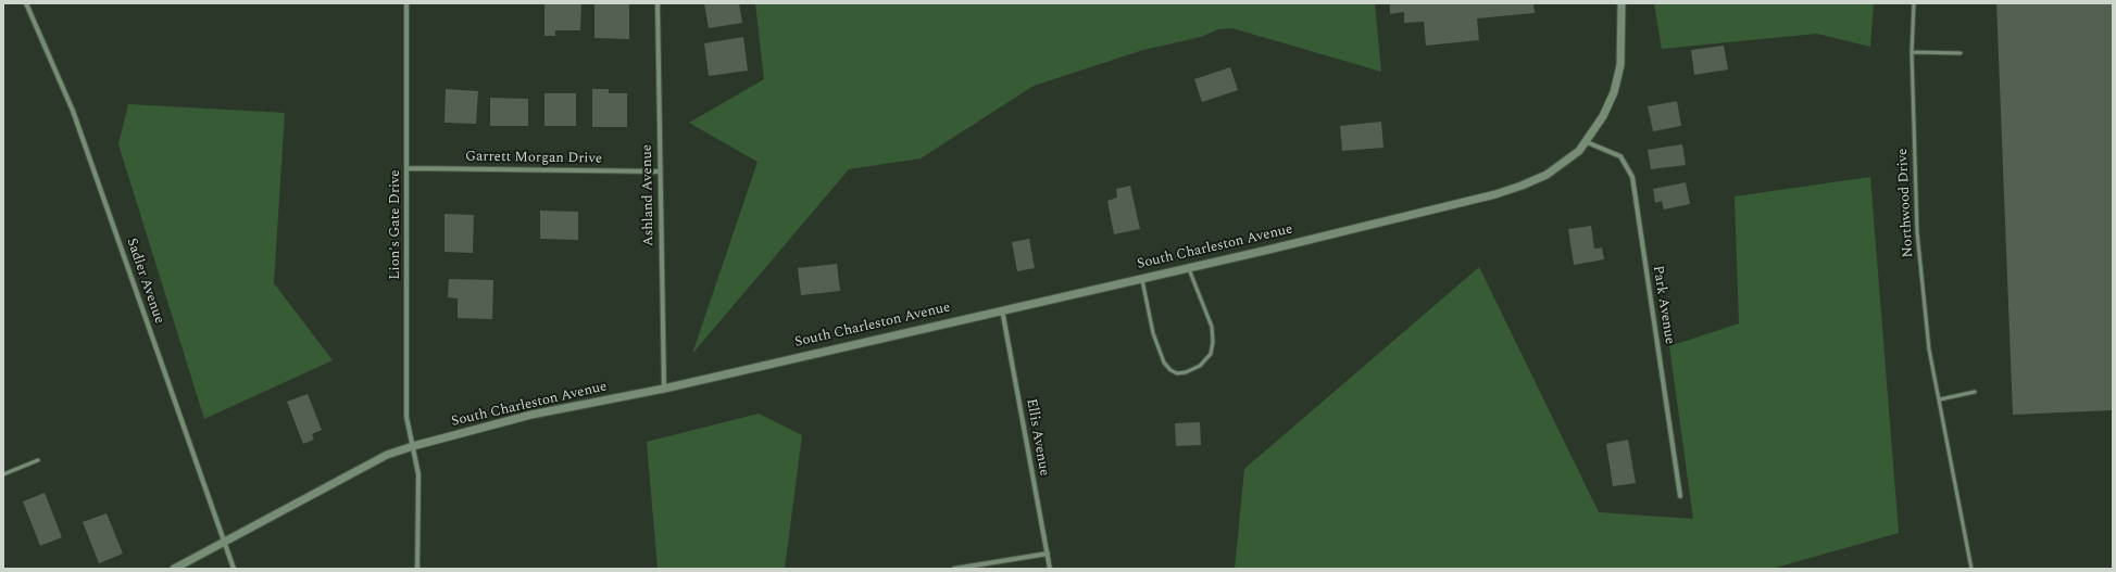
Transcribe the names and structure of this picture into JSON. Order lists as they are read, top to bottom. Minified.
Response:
{"streets":{"street":["Garrett Morgan Drive","Ashland Avenue","Lion's Gate Drive","South Charleston Avenue","Sadler Avenue","Park Avenue","Ellis Avenue"],"lane":["Northwood Drive"]},"crossings":[["Garrett Morgan Drive","Ashland Avenue"],["Garrett Morgan Drive","Lion's Gate Drive"],["Ashland Avenue","South Charleston Avenue"],["Lion's Gate Drive","South Charleston Avenue"],["South Charleston Avenue","Sadler Avenue"],["South Charleston Avenue","Park Avenue"],["South Charleston Avenue","Ellis Avenue"]]}
